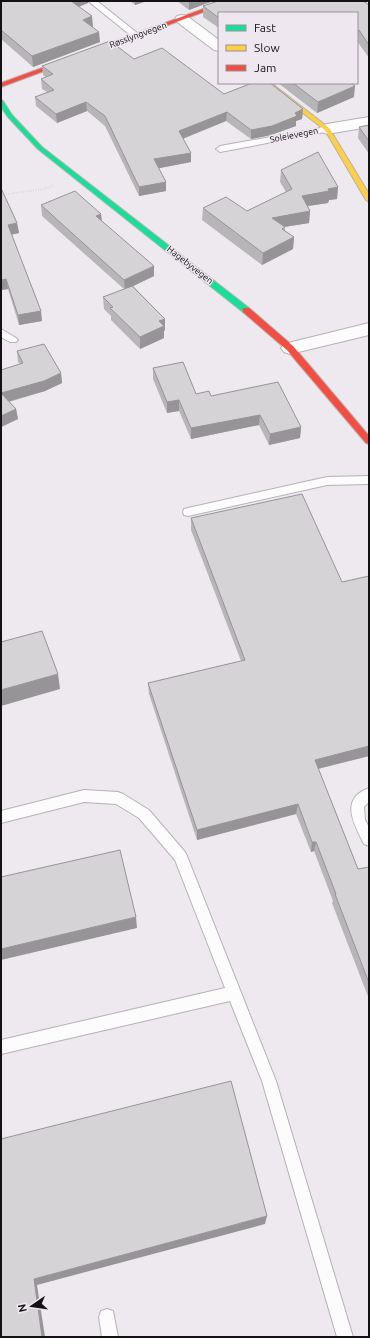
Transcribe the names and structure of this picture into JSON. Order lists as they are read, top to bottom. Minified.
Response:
{"streets":{"street":["Røsslyngvegen","Soleievegen","Hagebyvegen"]},"legend":["Fast","Slow","Jam"],"north":"left"}
